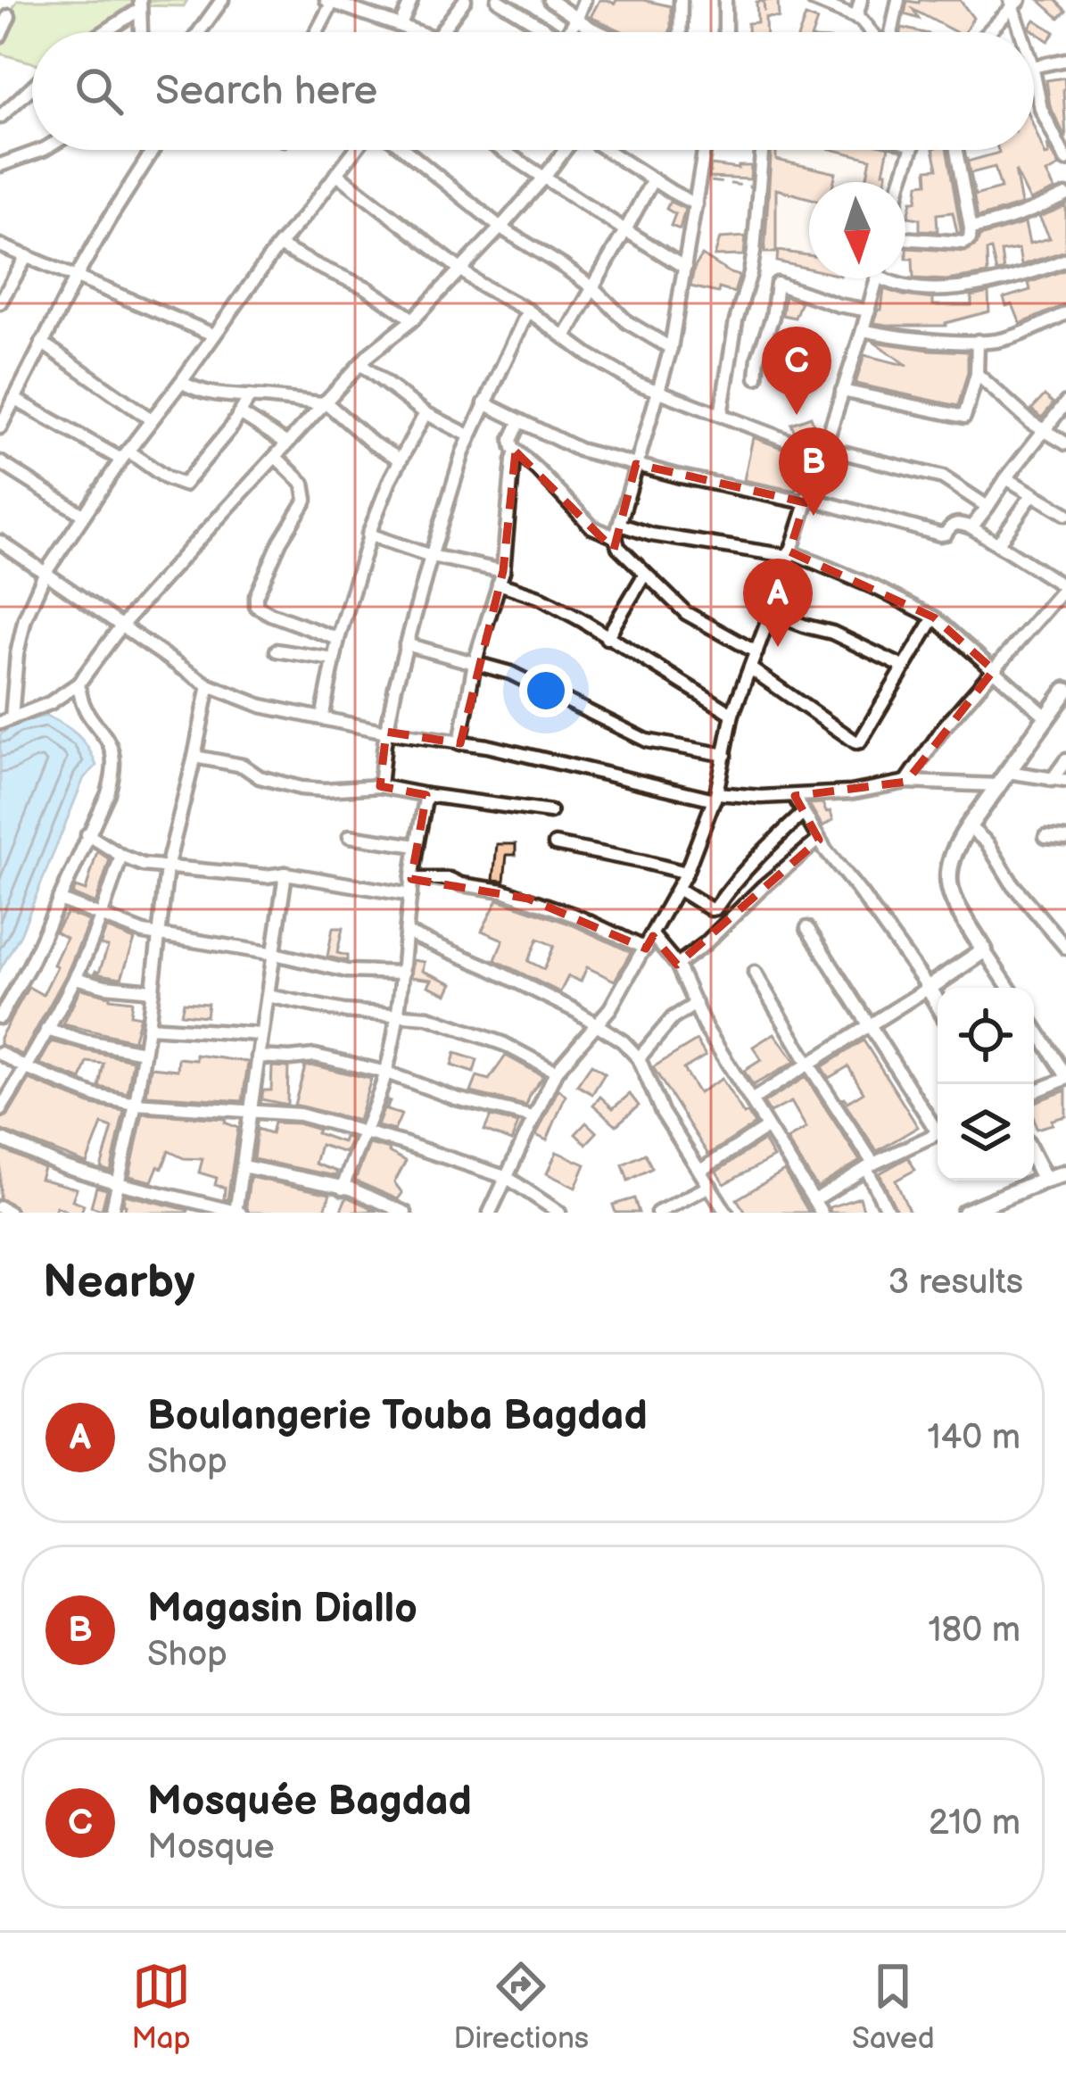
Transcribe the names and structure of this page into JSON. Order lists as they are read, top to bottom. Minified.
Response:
{"north":"bottom","page":{"search":"Search here","pins":["C","B","A"],"heading":["Nearby","3 results"],"list":[{"mark":"A","name":"Boulangerie Touba Bagdad","note":"Shop","value":"140 m"},{"mark":"B","name":"Magasin Diallo","note":"Shop","value":"180 m"},{"mark":"C","name":"Mosquée Bagdad","note":"Mosque","value":"210 m"}],"nav":["Map","Directions","Saved"]}}
